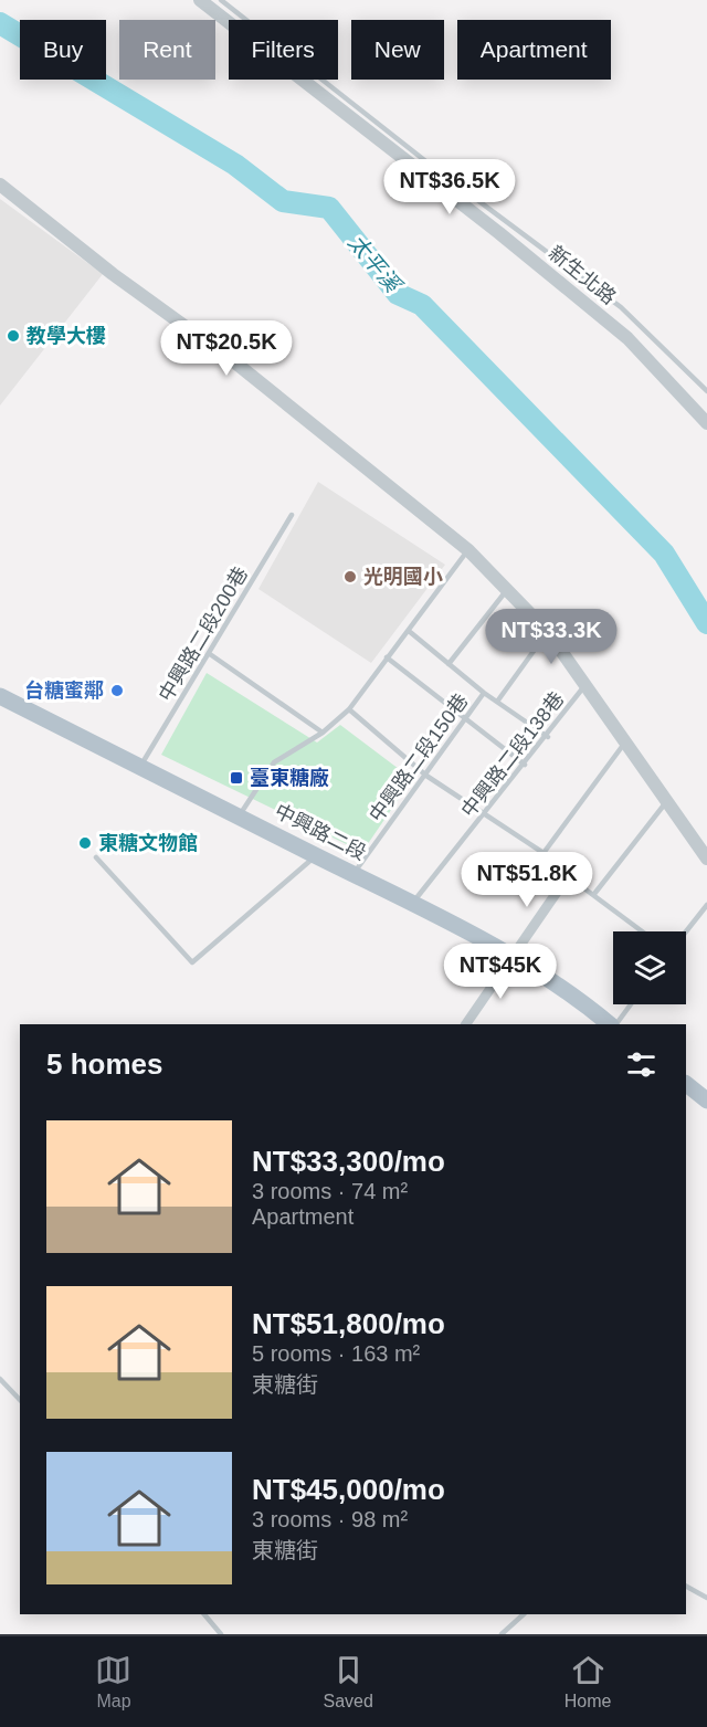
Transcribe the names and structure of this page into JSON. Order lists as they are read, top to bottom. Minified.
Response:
{"streets":{"main road":["中興路二段"],"street":["新生北路"],"lane":["中興路二段200巷","中興路二段138巷","中興路二段150巷"]},"crossings":[["中興路二段200巷","中興路二段"],["中興路二段138巷","中興路二段"],["中興路二段150巷","中興路二段"]],"water":["太平溪"],"places":{"other":["教學大樓","光明國小","台糖蜜鄰","東糖文物館"],"transit":["臺東糖廠"]},"page":{"chip":["Buy","Rent","Filters","New","Apartment"],"price":["NT$36.5K","NT$20.5K","NT$33.3K","NT$51.8K","NT$45K"],"heading":"5 homes","list":[{"name":"NT$33,300/mo","note":"3 rooms · 74 m² · Apartment"},{"name":"NT$51,800/mo","note":"5 rooms · 163 m² · 東糖街"},{"name":"NT$45,000/mo","note":"3 rooms · 98 m² · 東糖街"}],"tabs":["Map","Saved","Home"]}}
